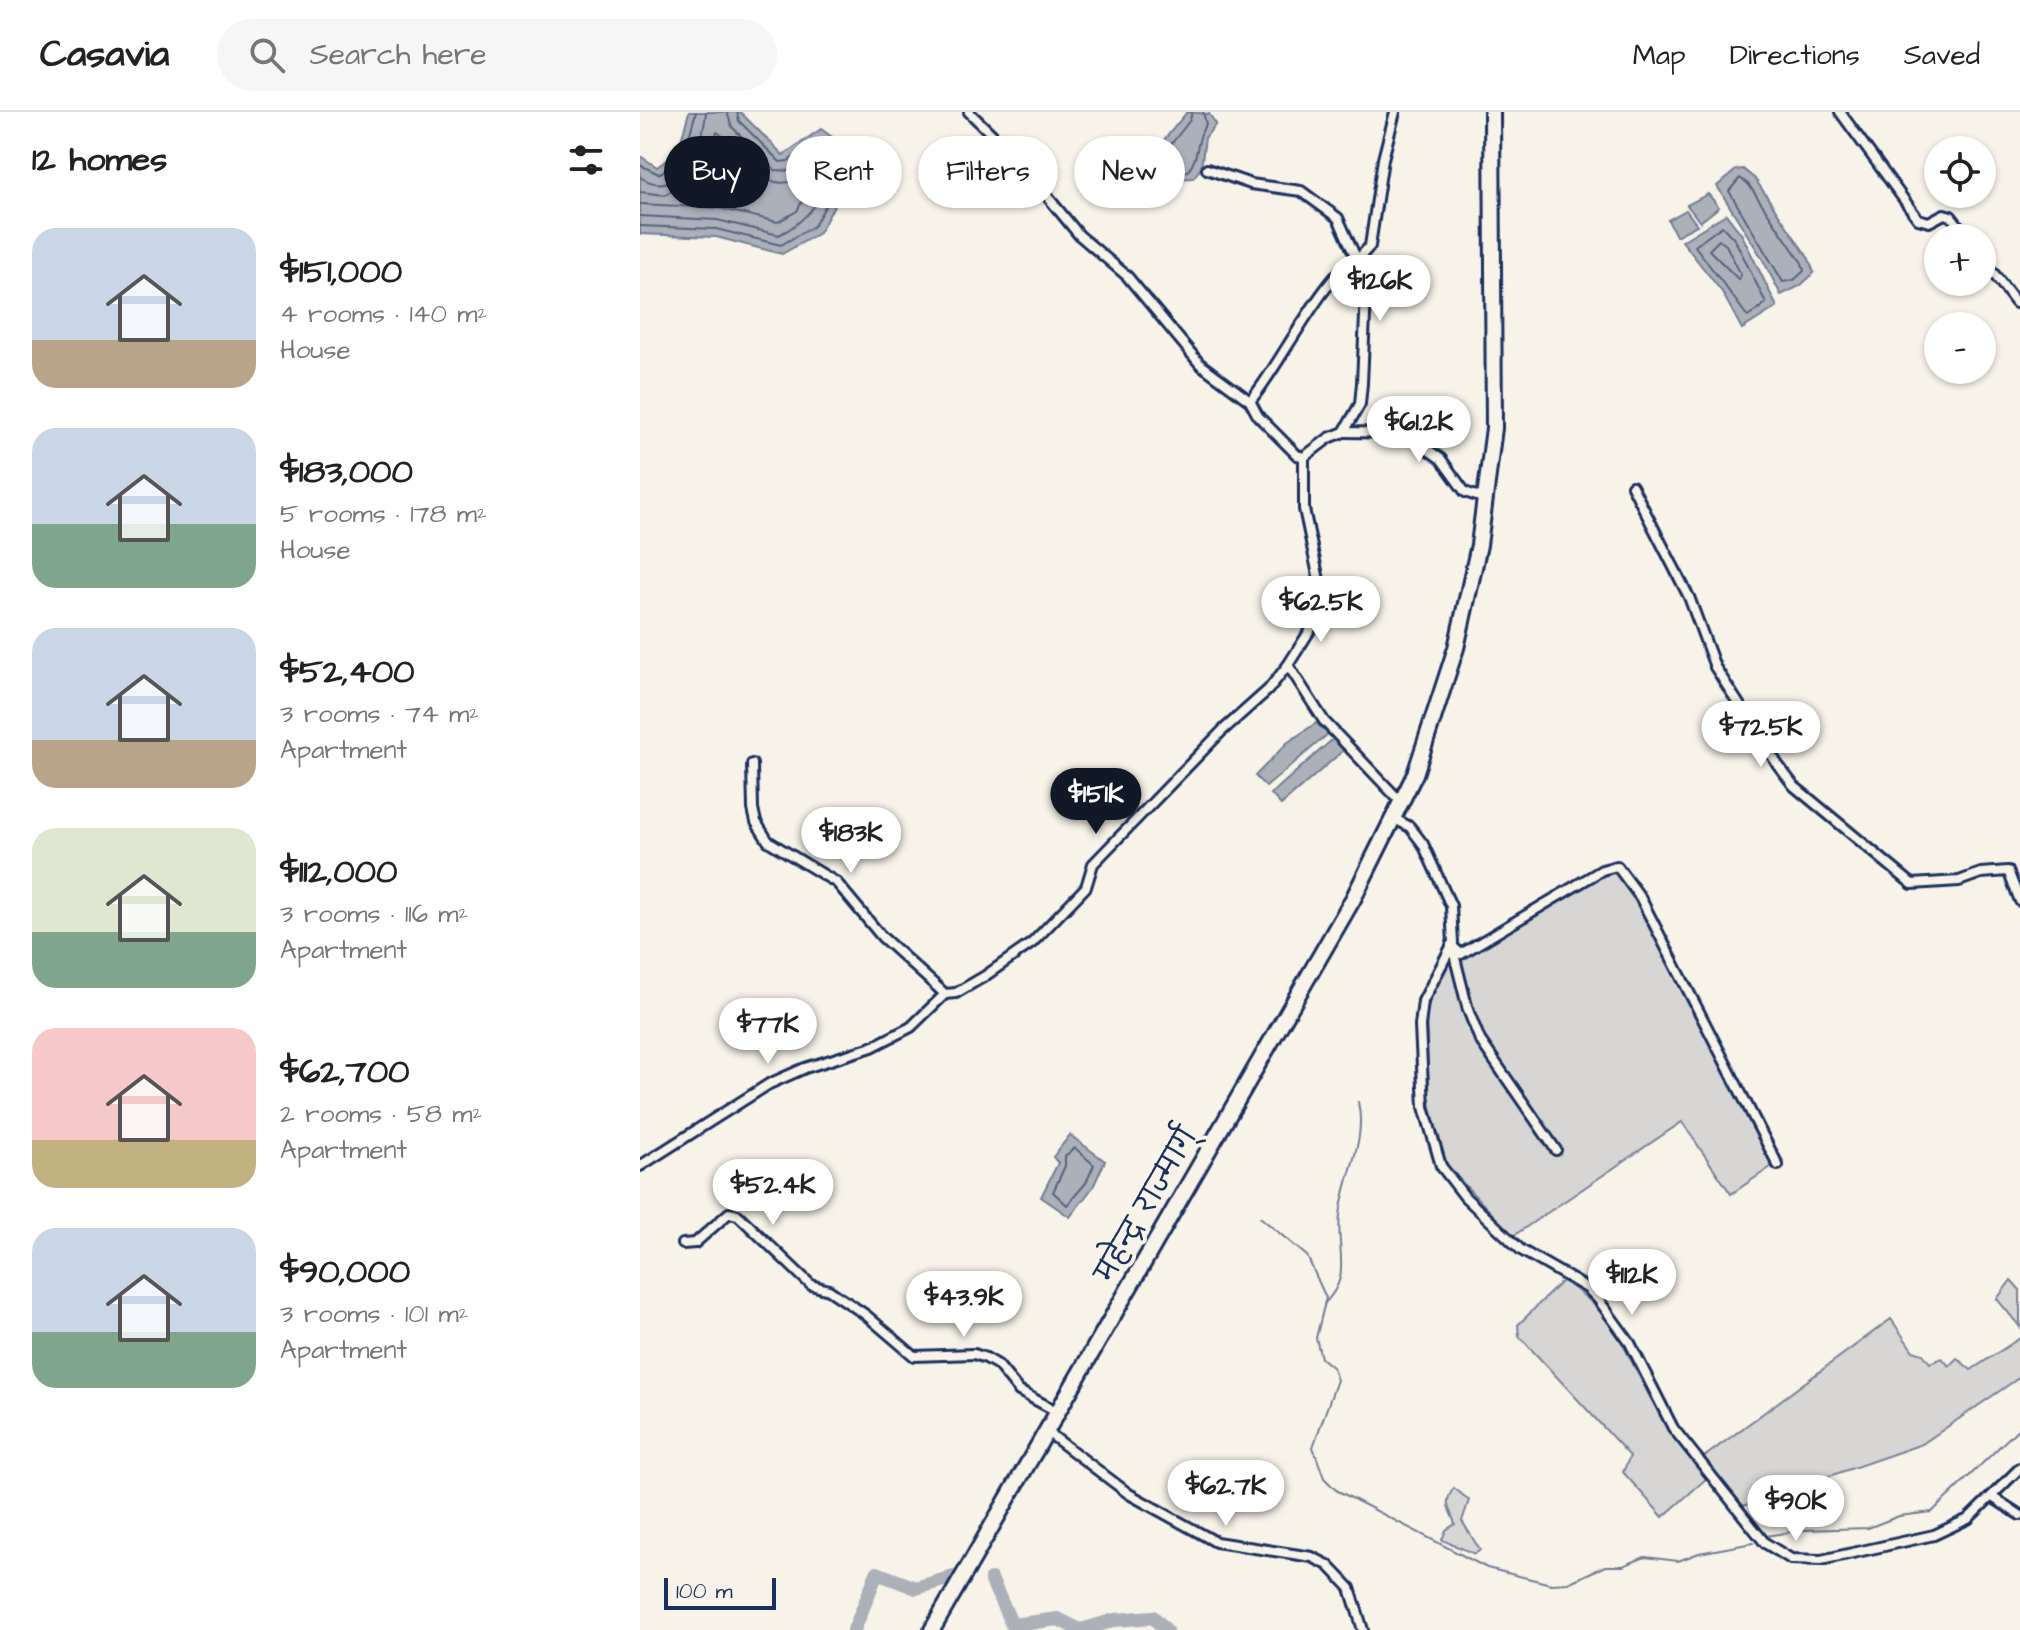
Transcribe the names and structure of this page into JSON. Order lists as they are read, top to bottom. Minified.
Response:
{"streets":{"highway":["महेन्द्र राज्मार्ग्"]},"scale_bar":"100 m","page":{"header":"Casavia","search":"Search here","nav":["Map","Directions","Saved"],"heading":"12 homes","map_buttons":["+","−"],"chip":["Buy","Rent","Filters","New"],"list":[{"name":"$151,000","note":"4 rooms · 140 m² · House"},{"name":"$183,000","note":"5 rooms · 178 m² · House"},{"name":"$52,400","note":"3 rooms · 74 m² · Apartment"},{"name":"$112,000","note":"3 rooms · 116 m² · Apartment"},{"name":"$62,700","note":"2 rooms · 58 m² · Apartment"},{"name":"$90,000","note":"3 rooms · 101 m² · Apartment"}],"price":["$126K","$61.2K","$62.5K","$72.5K","$151K","$183K","$77K","$52.4K","$112K","$43.9K","$62.7K","$90K"],"scale":"100 m"}}
